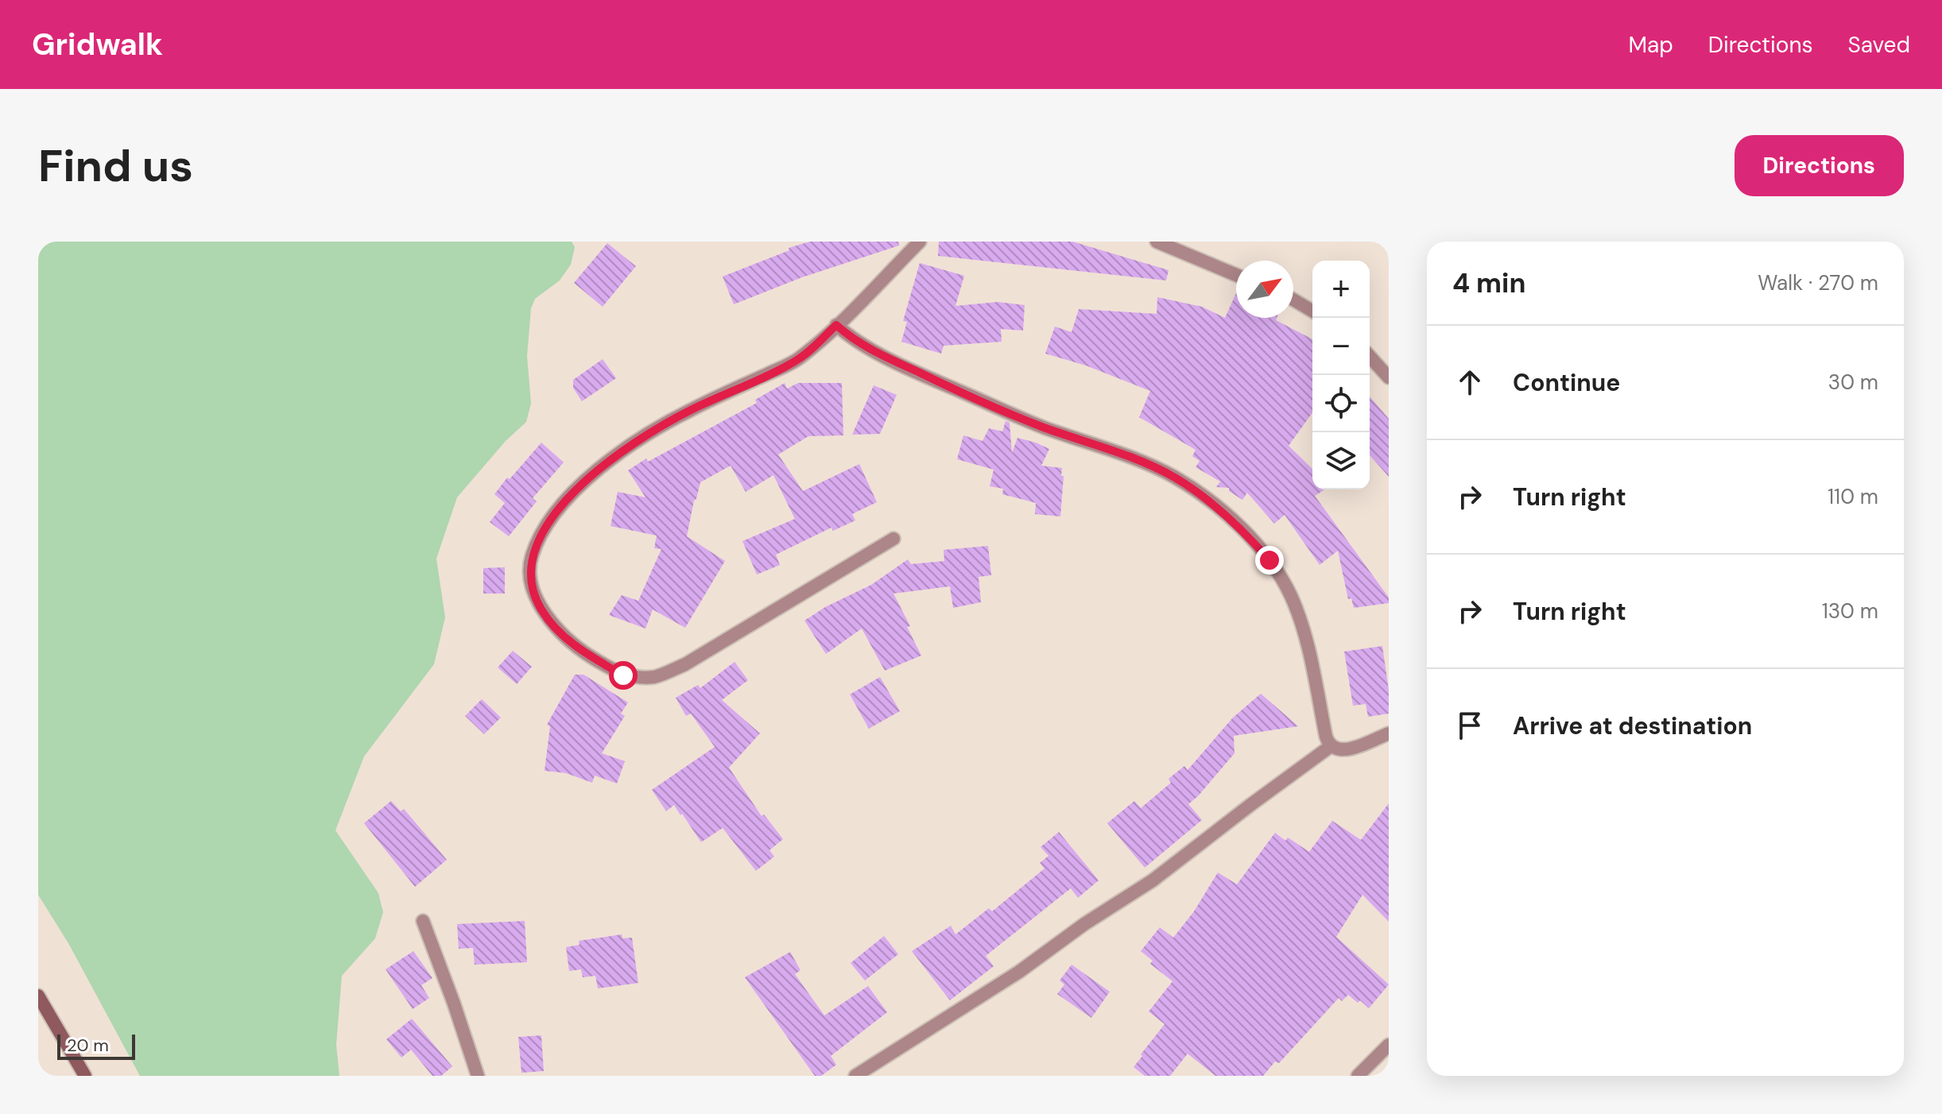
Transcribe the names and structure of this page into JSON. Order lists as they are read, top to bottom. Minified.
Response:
{"scale_bar":"20 m","north":"top right","page":{"header":"Gridwalk","nav":["Map","Directions","Saved"],"buttons":"Directions","title":"Find us","heading":["4 min","Walk · 270 m"],"map_buttons":["+","−"],"list":[["Continue","30 m"],["Turn right","110 m"],["Turn right","130 m"],"Arrive at destination"],"scale":"20 m"}}
